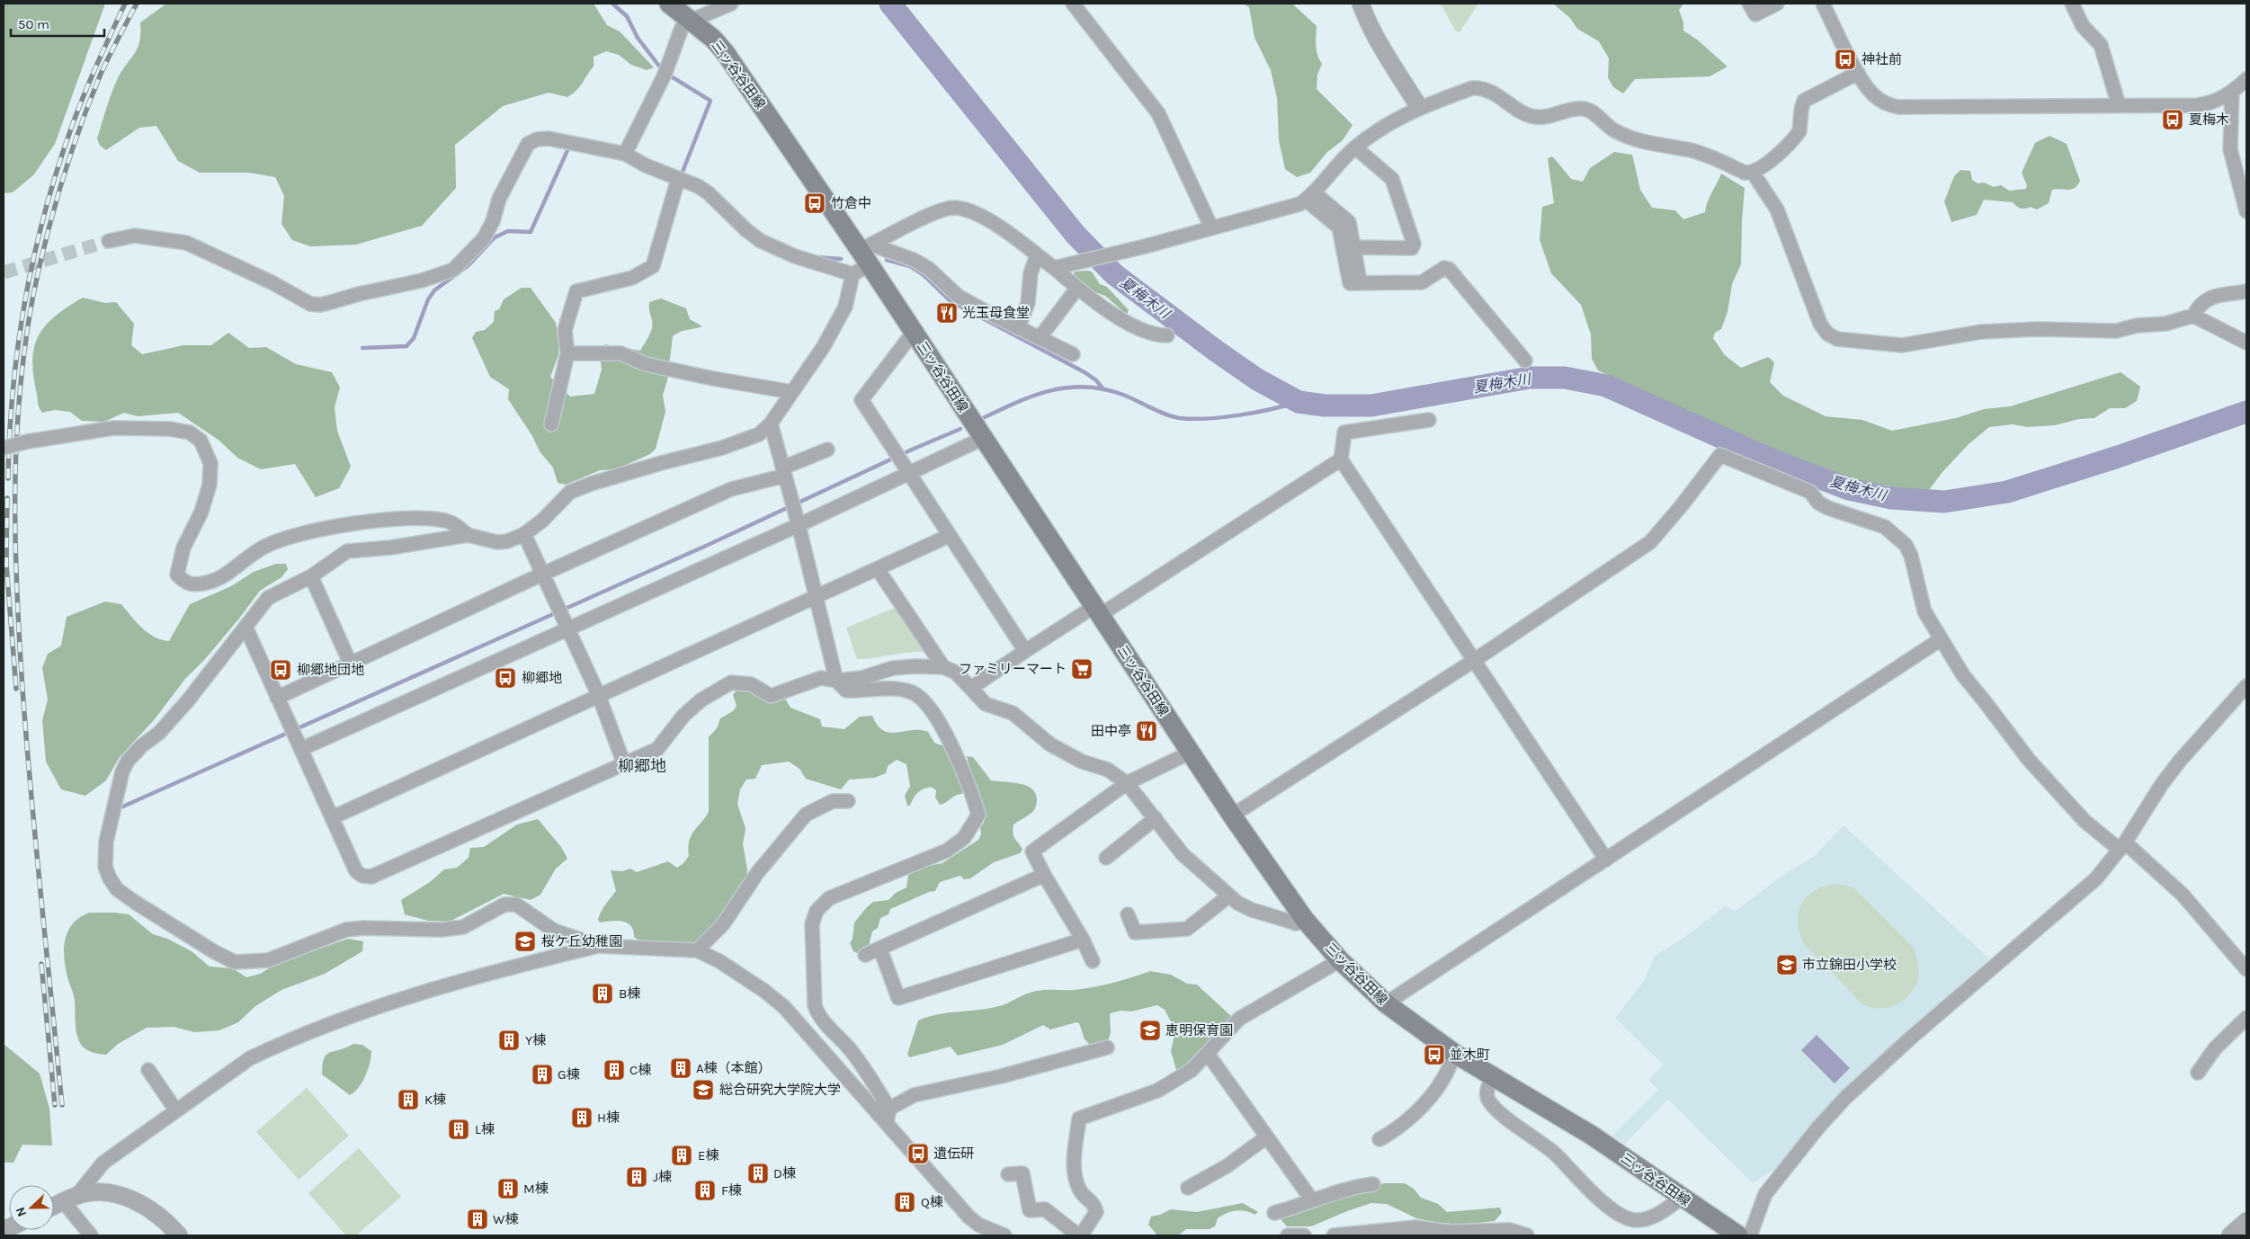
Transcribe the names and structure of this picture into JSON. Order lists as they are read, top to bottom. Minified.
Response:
{"streets":{"main road":["三ッ谷谷田線"]},"districts":["柳郷地"],"water":["夏梅木川"],"places":{"bus stop":["神社前","夏梅木","竹倉中","柳郷地団地","柳郷地","並木町","遺伝研"],"restaurant":["光玉母食堂","田中亭"],"supermarket":["ファミリーマート"],"school or university":["桜ケ丘幼稚園","市立錦田小学校","恵明保育園","総合研究大学院大学"],"building":["B棟","Y棟","A棟（本館）","C棟","G棟","K棟","H棟","L棟","E棟","D棟","J棟","M棟","F棟","Q棟","W棟"]},"scale_bar":"50 m","north":"left"}
